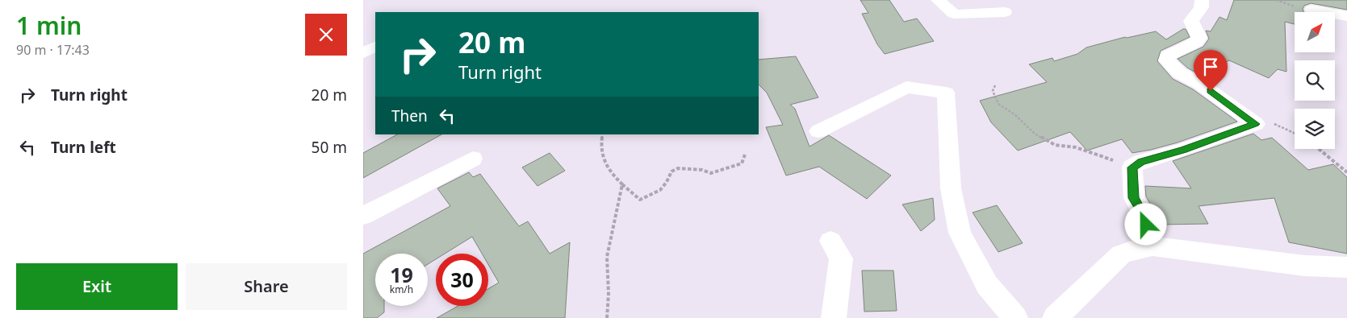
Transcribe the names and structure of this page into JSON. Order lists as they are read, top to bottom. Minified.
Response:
{"north":"top right","page":{"heading":["1 min","90 m · 17:43"],"turn":["20 m","Turn right"],"list":[{"name":"Turn right","value":"20 m"},{"name":"Turn left","value":"50 m"}],"then":"Then","speed":"19 km/h","limit":"30","buttons":["Exit","Share"]}}
